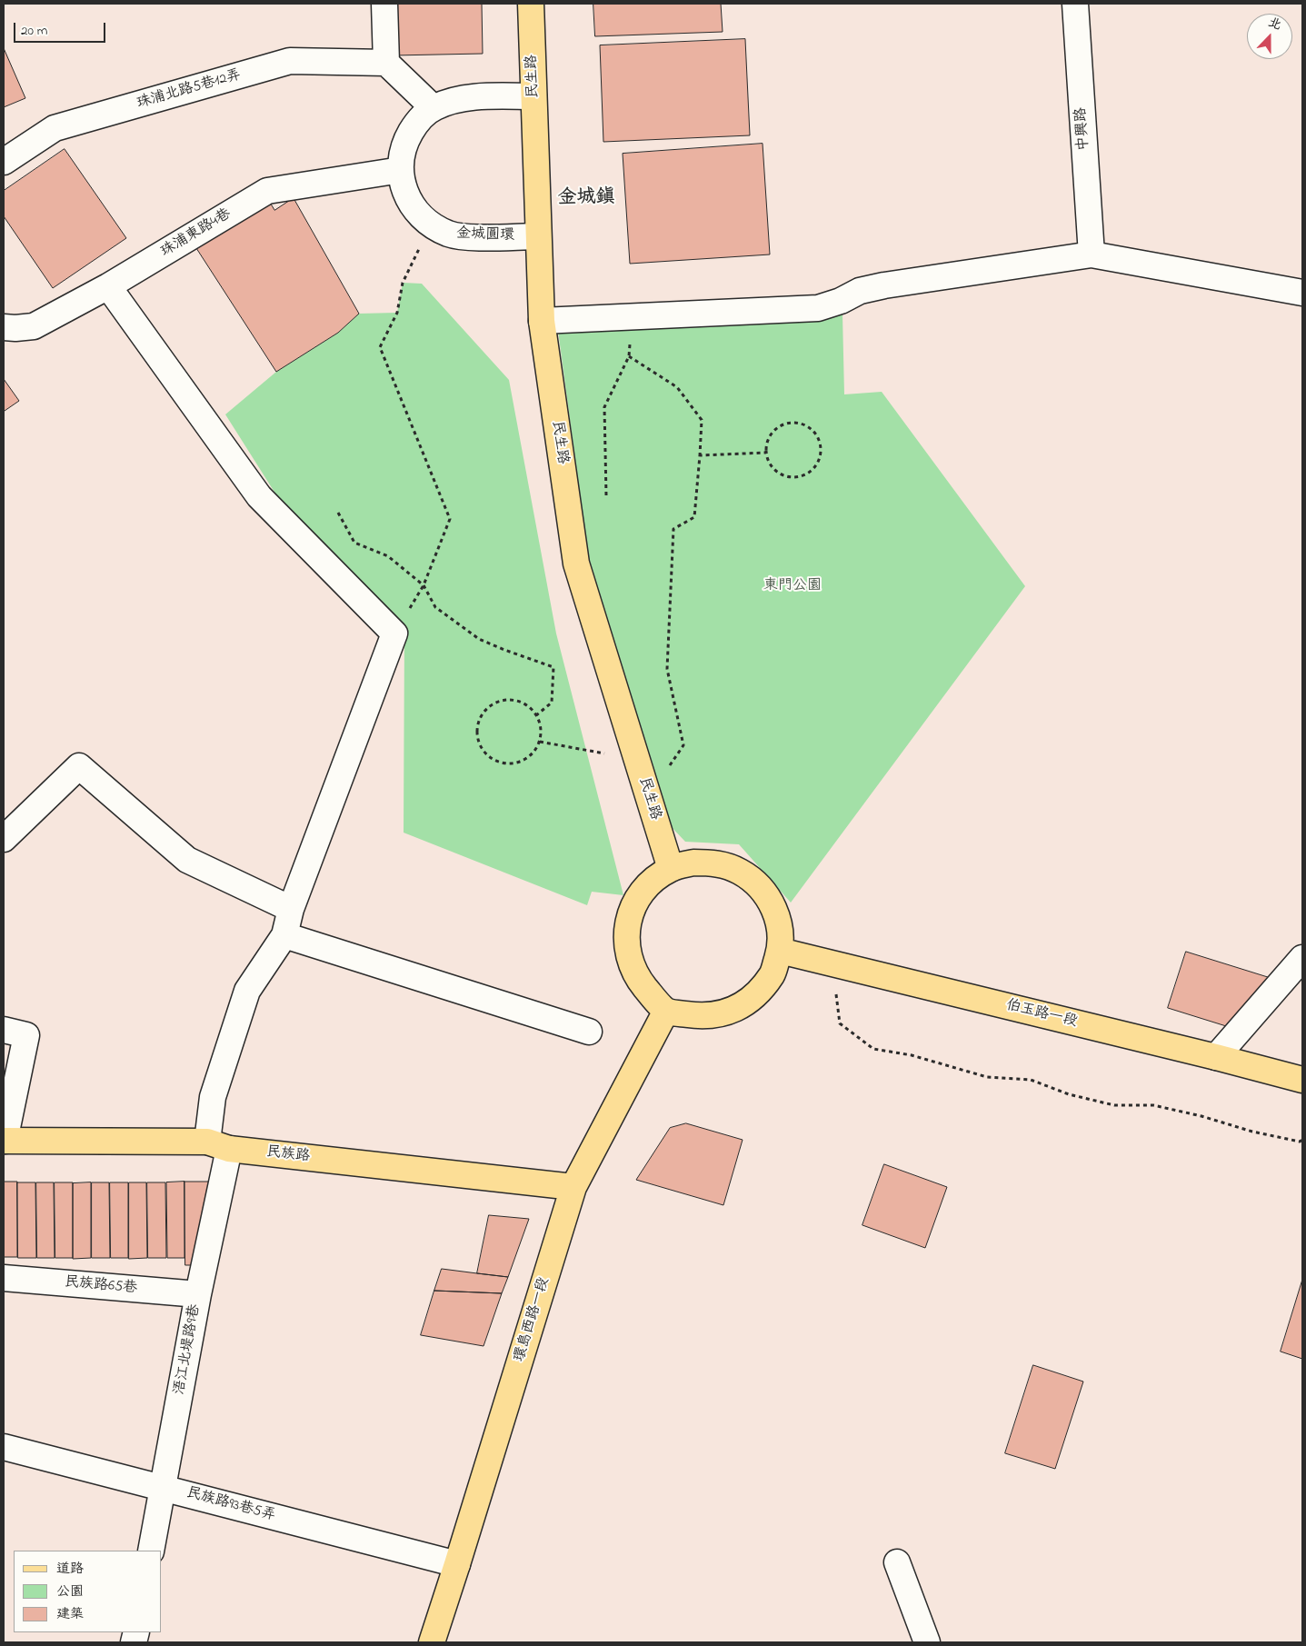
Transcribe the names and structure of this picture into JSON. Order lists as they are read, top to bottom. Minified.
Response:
{"streets":{"main road":["民生路","伯玉路一段","民族路","環島西路一段"],"street":["珠浦北路5巷12弄","中興路","珠浦東路4巷","金城圓環","民族路65巷","浯江北堤路9巷","民族路93巷5弄"]},"crossings":[["民生路","珠浦東路4巷"],["民生路","金城圓環"],["民生路","伯玉路一段"],["民生路","環島西路一段"],["珠浦東路4巷","金城圓環"],["伯玉路一段","環島西路一段"],["民族路","環島西路一段"],["民族路","浯江北堤路9巷"],["民族路65巷","浯江北堤路9巷"],["環島西路一段","民族路93巷5弄"],["浯江北堤路9巷","民族路93巷5弄"]],"districts":["金城鎮"],"parks":["東門公園"],"legend":["道路","公園","建築"],"scale_bar":"20 m","north":"top"}
